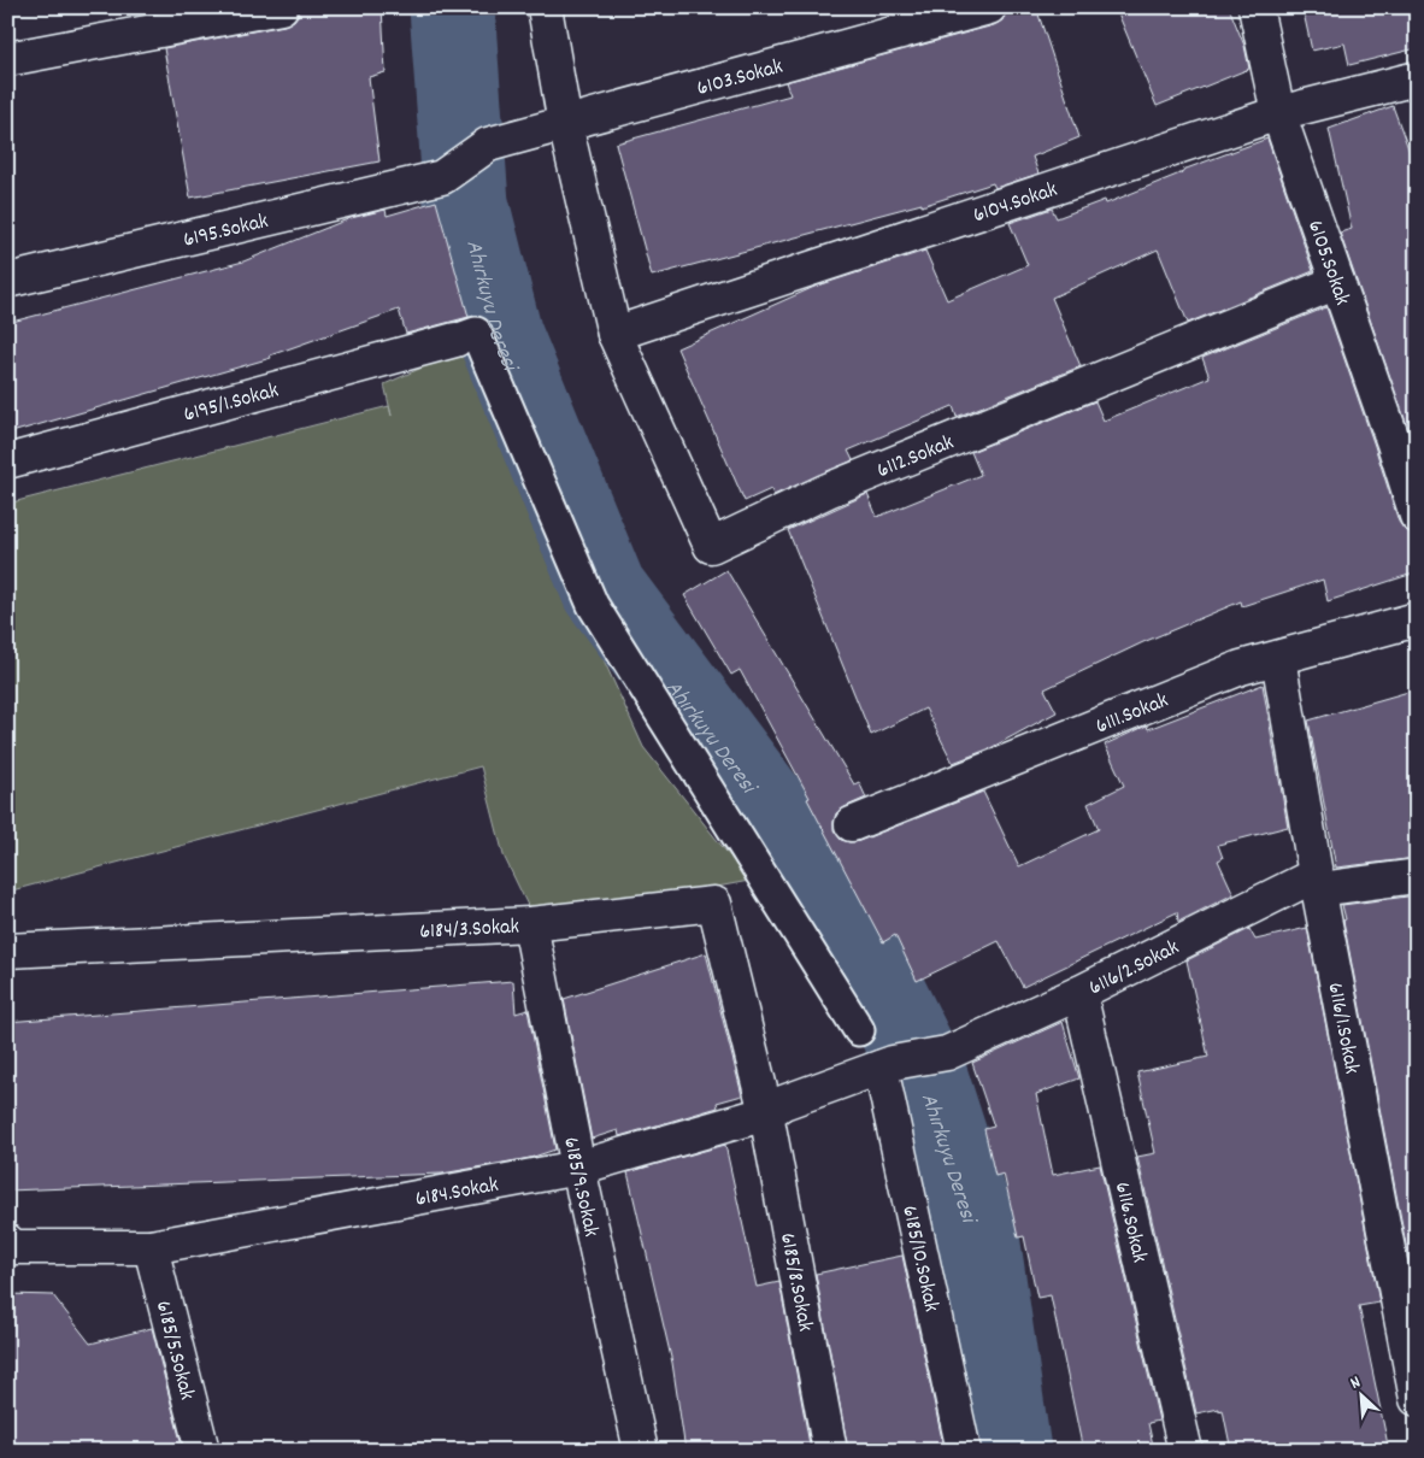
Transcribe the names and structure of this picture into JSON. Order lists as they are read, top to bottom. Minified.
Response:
{"streets":{"street":["6103.Sokak","6104.Sokak","6195.Sokak","6105.Sokak","6195/1.Sokak","6112.Sokak","6111.Sokak","6184/3.Sokak","6116/2.Sokak","6116/1.Sokak","6185/9.Sokak","6184.Sokak","6116.Sokak","6185/10.Sokak","6185/8.Sokak","6185/5.Sokak"]},"crossings":[["6103.Sokak","6195.Sokak"],["6104.Sokak","6105.Sokak"],["6104.Sokak","6112.Sokak"],["6105.Sokak","6112.Sokak"],["6111.Sokak","6116/1.Sokak"],["6184/3.Sokak","6185/9.Sokak"],["6184/3.Sokak","6184.Sokak"],["6184/3.Sokak","6185/8.Sokak"],["6116/2.Sokak","6116/1.Sokak"],["6116/2.Sokak","6184.Sokak"],["6116/2.Sokak","6116.Sokak"],["6116/2.Sokak","6185/10.Sokak"],["6185/9.Sokak","6184.Sokak"],["6184.Sokak","6185/10.Sokak"],["6184.Sokak","6185/8.Sokak"],["6184.Sokak","6185/5.Sokak"]],"water":["Ahırkuyu Deresi"],"north":"top left"}
